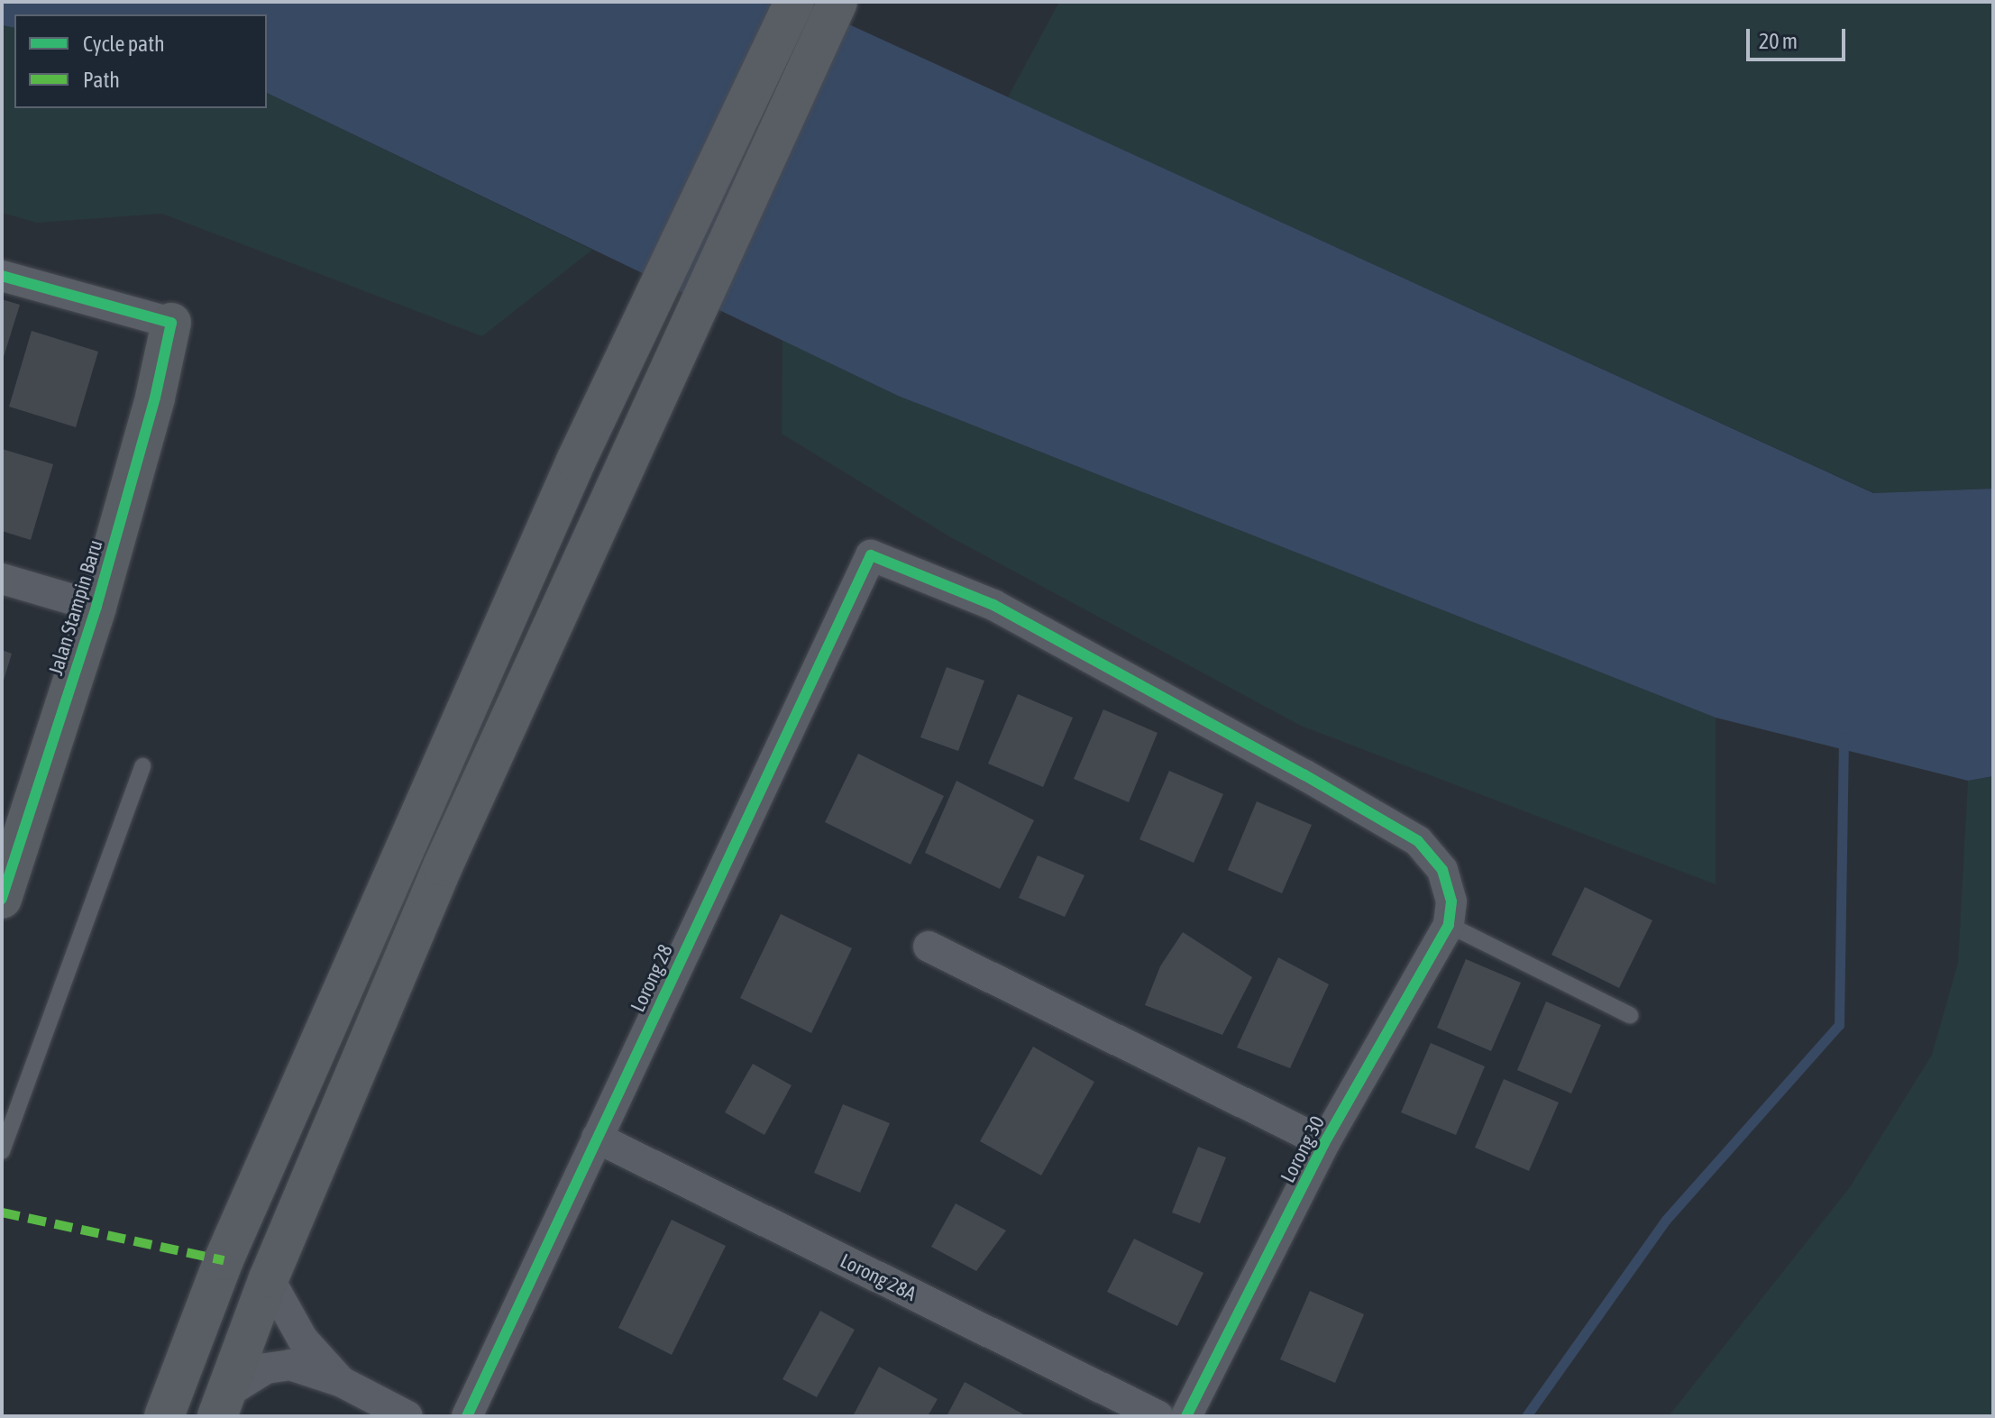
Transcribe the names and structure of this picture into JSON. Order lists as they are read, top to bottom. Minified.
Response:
{"streets":{"main road":["Jalan Stampin Baru"],"street":["Lorong 28","Lorong 30","Lorong 28A"]},"crossings":[["Lorong 28","Lorong 30"],["Lorong 28","Lorong 28A"]],"legend":["Cycle path","Path"],"scale_bar":"20 m"}
